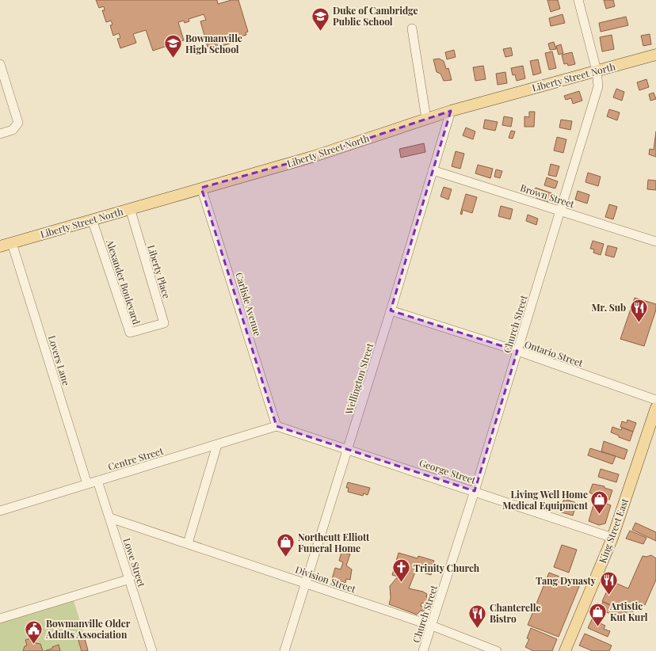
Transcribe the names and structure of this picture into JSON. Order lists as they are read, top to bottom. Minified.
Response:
{"streets":{"main road":["Liberty Street North","King Street East"],"street":["Brown Street","Liberty Place","Alexander Boulevard","Carlisle Avenue","Church Street","Ontario Street","Lovers Lane","Wellington Street","Centre Street","George Street","Lowe Street","Division Street"]},"crossings":[["Liberty Street North","Liberty Place"],["Liberty Street North","Alexander Boulevard"],["Liberty Street North","Carlisle Avenue"],["Liberty Street North","Church Street"],["Liberty Street North","Lovers Lane"],["Liberty Street North","Wellington Street"],["Brown Street","Church Street"],["Brown Street","Wellington Street"],["Liberty Place","Alexander Boulevard"],["Carlisle Avenue","Centre Street"],["Carlisle Avenue","George Street"],["Church Street","Ontario Street"],["Church Street","George Street"],["Church Street","Division Street"],["Ontario Street","Wellington Street"],["Lovers Lane","Centre Street"],["Wellington Street","George Street"],["Wellington Street","Division Street"],["Centre Street","George Street"],["Centre Street","Lowe Street"],["George Street","King Street East"],["Lowe Street","Division Street"]],"places":{"school or university":["Duke of Cambridge Public School","Bowmanville High School"],"restaurant":["Mr. Sub","Tang Dynasty","Chanterelle Bistro"],"shop":["Living Well Home Medical Equipment","Northcutt Elliott Funeral Home","Artistic Kut Kurl"],"church":["Trinity Church"],"public building":["Bowmanville Older Adults Association"]}}
